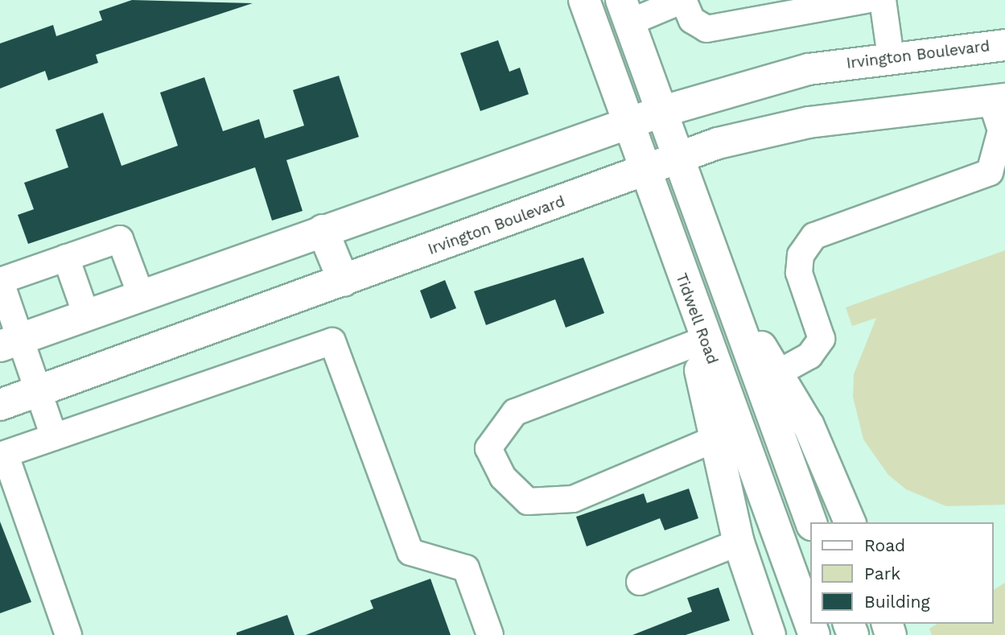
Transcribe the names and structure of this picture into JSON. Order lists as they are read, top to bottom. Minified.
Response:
{"streets":{"main road":["Irvington Boulevard","Tidwell Road"]},"crossings":[["Irvington Boulevard","Tidwell Road"]],"legend":["Road","Park","Building"]}
